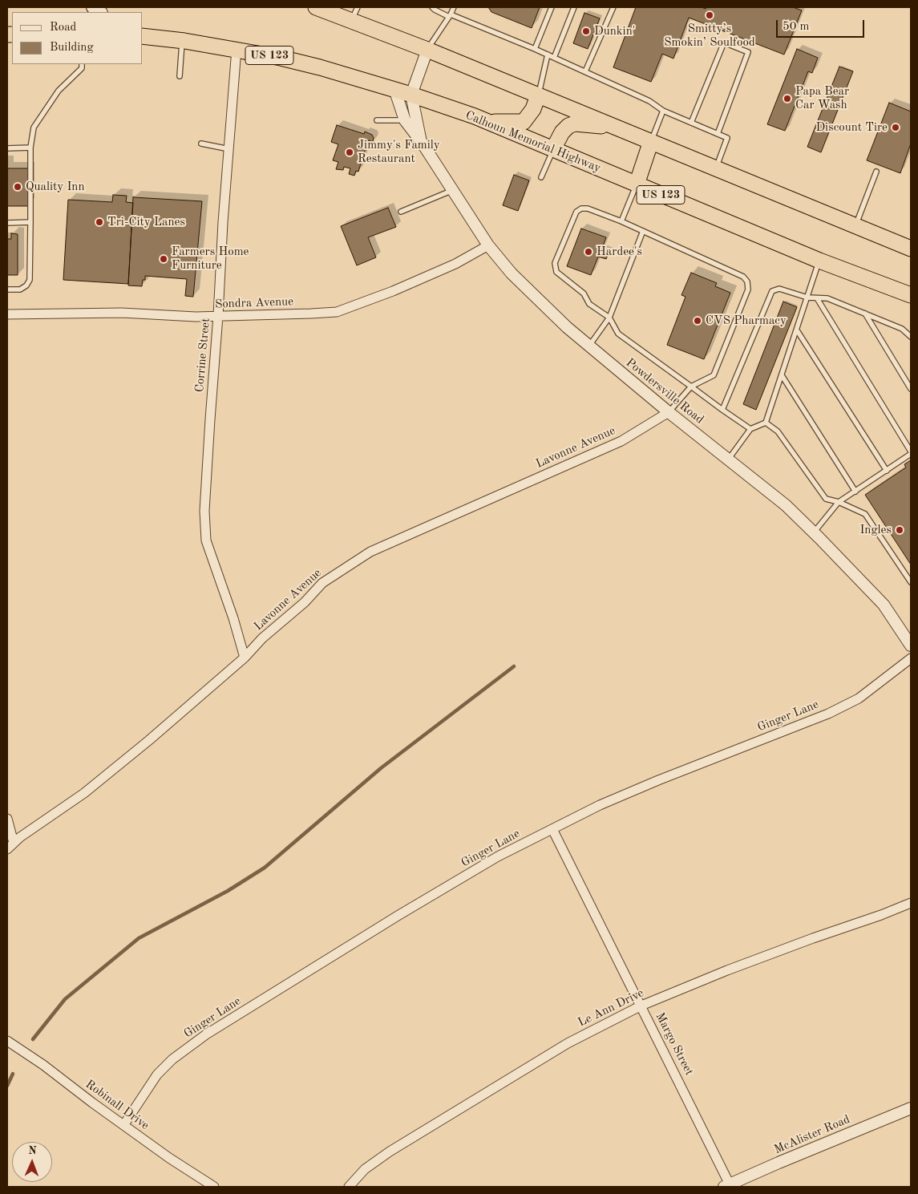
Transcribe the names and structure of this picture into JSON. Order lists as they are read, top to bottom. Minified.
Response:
{"streets":{"highway":["US 123","Calhoun Memorial Highway"],"street":["Sondra Avenue","Corrine Street","Powdersville Road","Lavonne Avenue","Ginger Lane","Le Ann Drive","Margo Street","Robinall Drive","McAlister Road"]},"crossings":[["Calhoun Memorial Highway","Corrine Street"],["Calhoun Memorial Highway","Powdersville Road"],["Sondra Avenue","Corrine Street"],["Sondra Avenue","Powdersville Road"],["Corrine Street","Lavonne Avenue"],["Powdersville Road","Lavonne Avenue"],["Ginger Lane","Margo Street"],["Ginger Lane","Robinall Drive"],["Le Ann Drive","Margo Street"],["Margo Street","McAlister Road"]],"places":["Smitty’s Smokin’ Soulfood","Dunkin'","Papa Bear Car Wash","Discount Tire","Jimmy's Family Restaurant","Quality Inn","Tri-City Lanes","Hardee's","Farmers Home Furniture","CVS Pharmacy","Ingles"],"legend":["Road","Building"],"scale_bar":"50 m","north":"top"}
